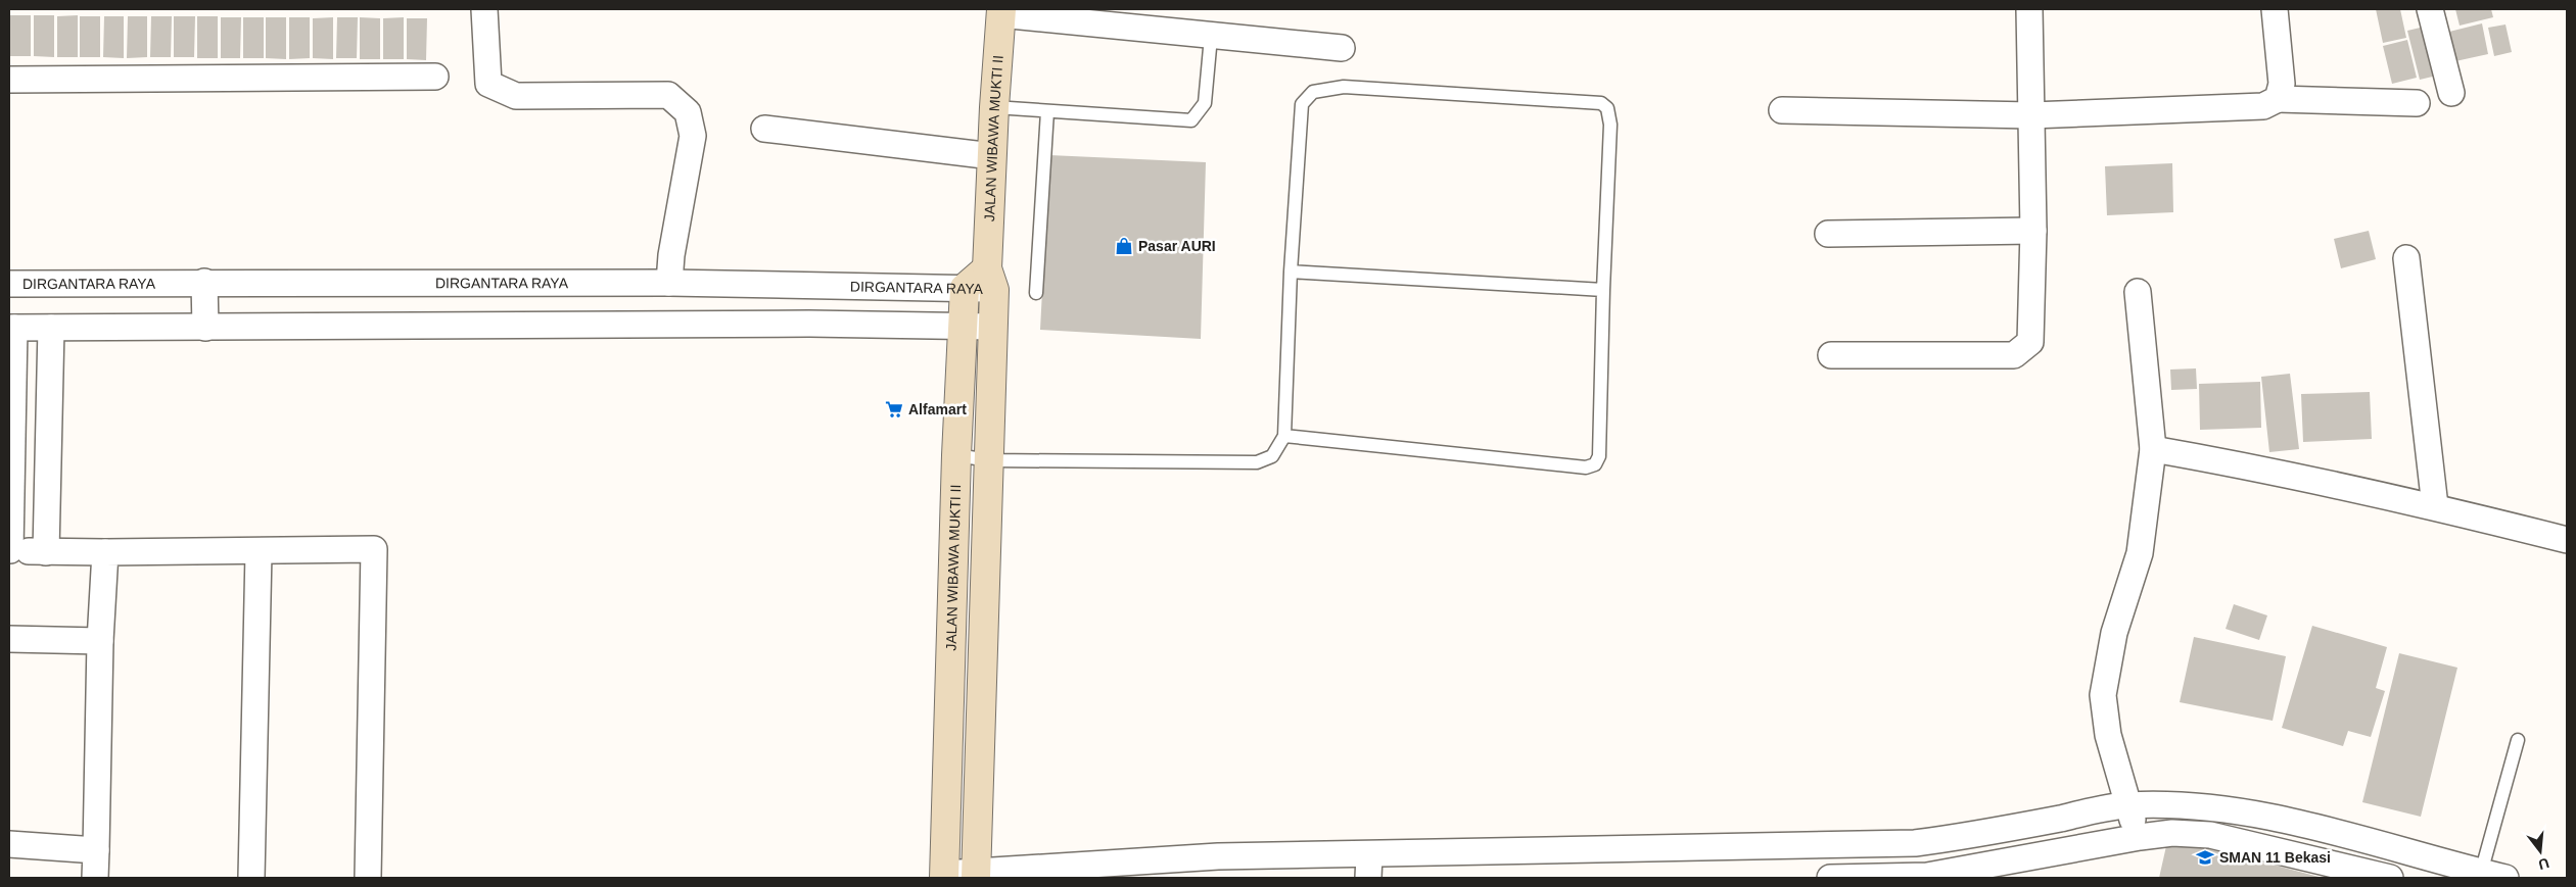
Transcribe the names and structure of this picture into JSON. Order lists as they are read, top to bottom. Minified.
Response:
{"streets":{"main road":["JALAN WIBAWA MUKTI II"],"street":["DIRGANTARA RAYA"]},"crossings":[["JALAN WIBAWA MUKTI II","DIRGANTARA RAYA"]],"places":{"shop":["Pasar AURI"],"supermarket":["Alfamart"],"school or university":["SMAN 11 Bekasi"]},"north":"bottom"}
